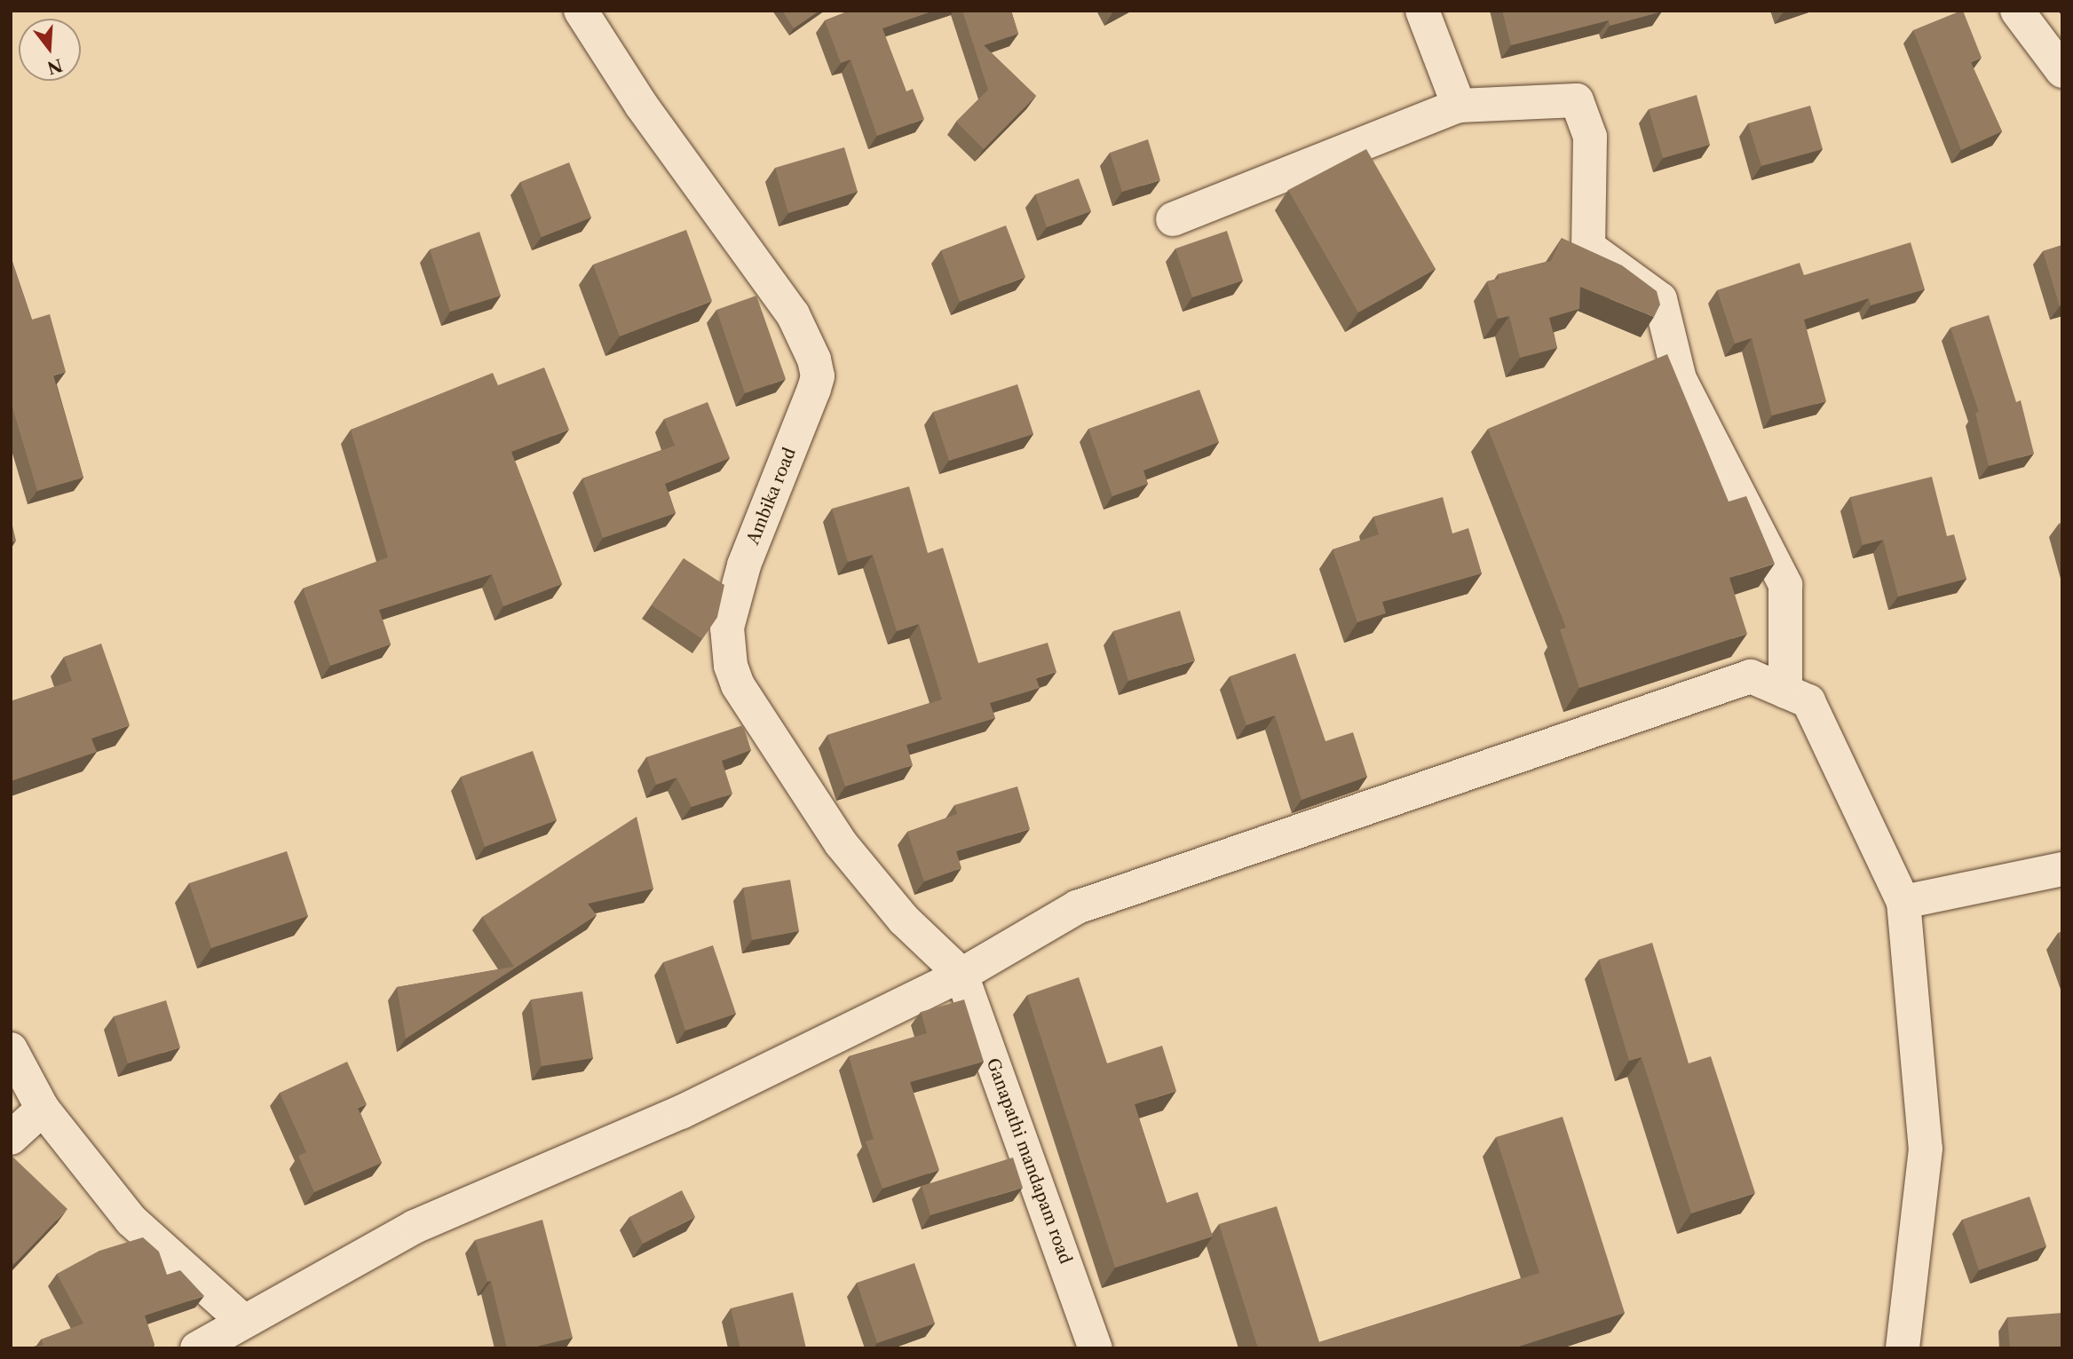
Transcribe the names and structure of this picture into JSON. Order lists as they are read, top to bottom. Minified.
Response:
{"streets":{"street":["Ambika road","Ganapathi mandapam road"]},"crossings":[["Ambika road","Ganapathi mandapam road"]],"north":"bottom"}
